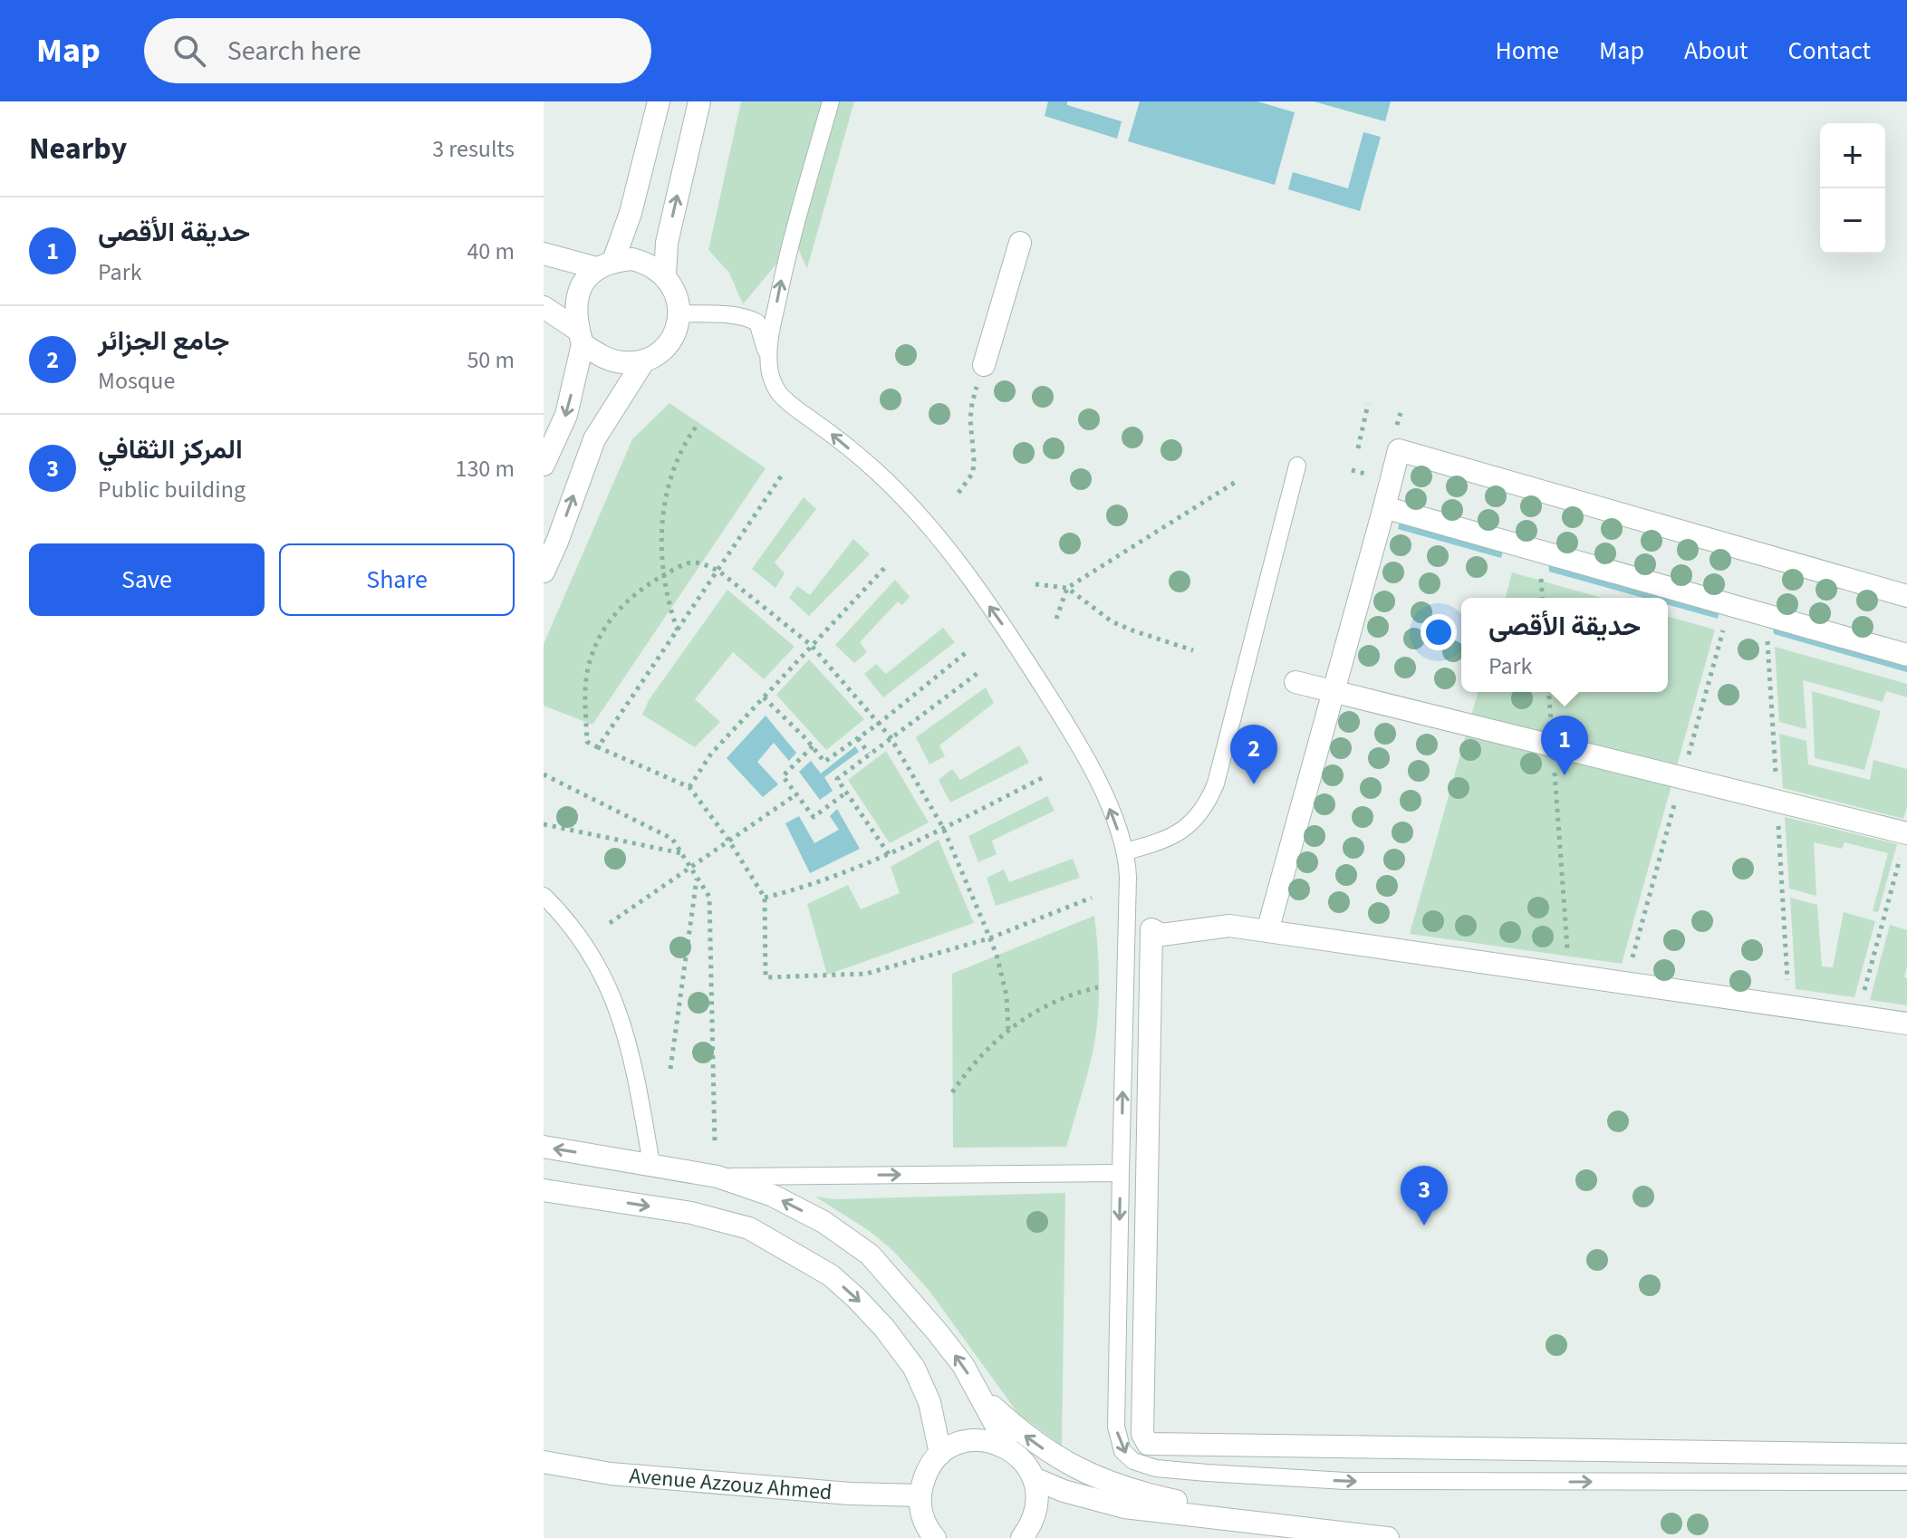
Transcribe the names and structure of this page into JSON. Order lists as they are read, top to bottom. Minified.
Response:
{"streets":{"street":["Avenue Azzouz Ahmed"]},"page":{"header":"Map","search":"Search here","nav":["Home","Map","About","Contact"],"heading":["Nearby","3 results"],"map_buttons":["+","−"],"list":[{"mark":"1","name":"حديقة الأقصى","note":"Park","value":"40 m"},{"mark":"2","name":"جامع الجزائر","note":"Mosque","value":"50 m"},{"mark":"3","name":"المركز الثقافي","note":"Public building","value":"130 m"}],"buttons":["Save","Share"],"popup":["حديقة الأقصى","Park"],"pins":["1","2","3"]}}
